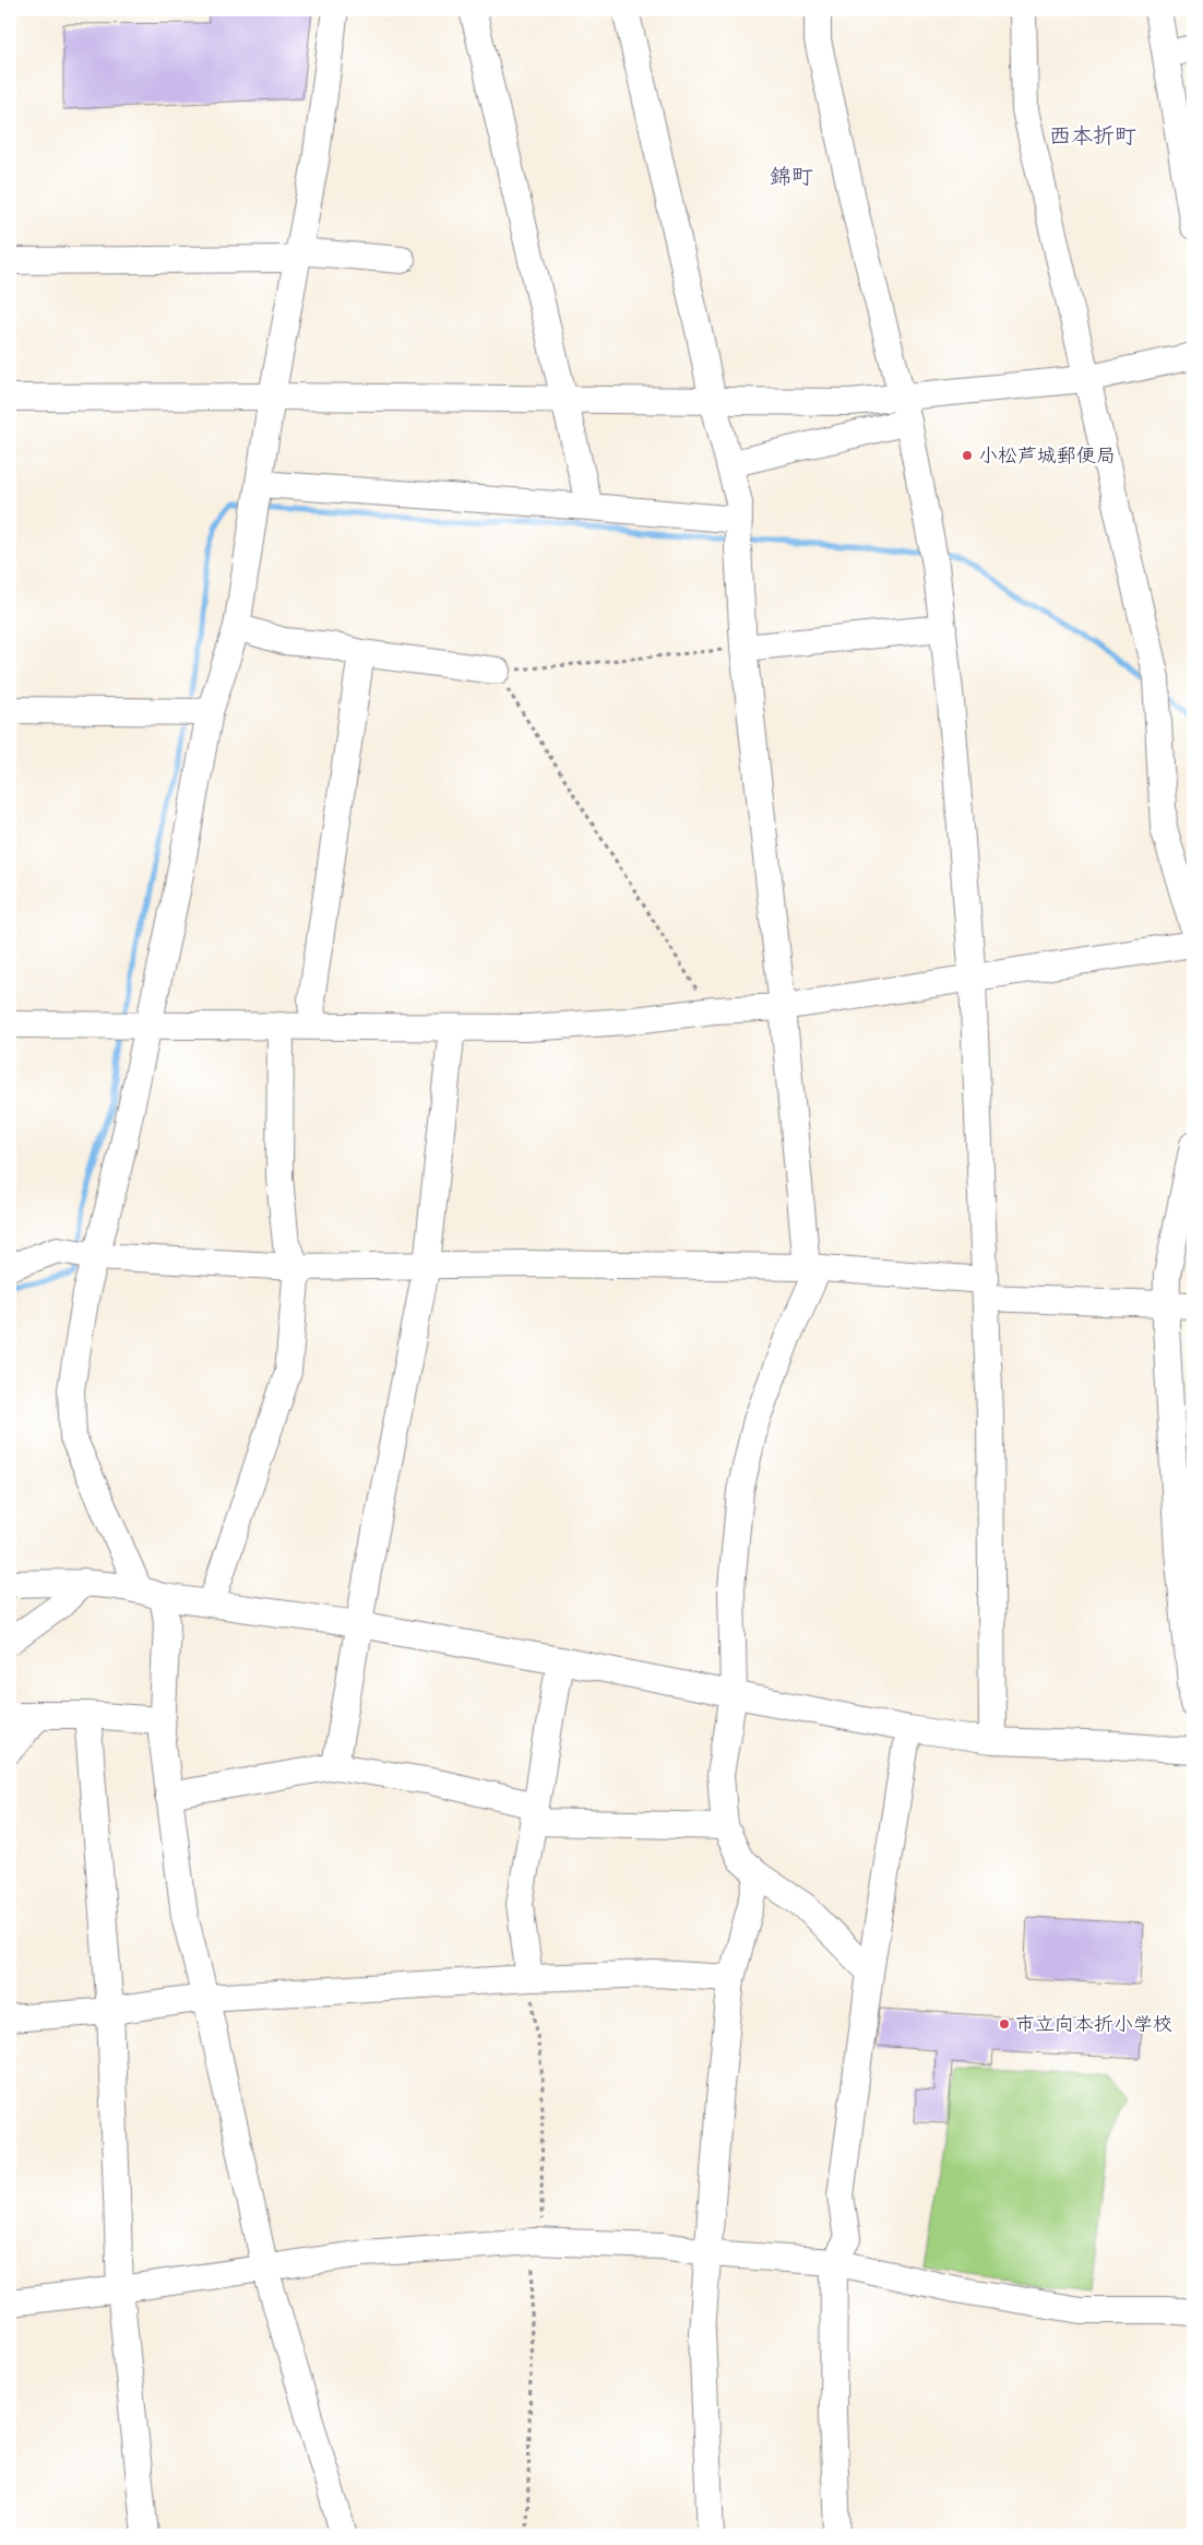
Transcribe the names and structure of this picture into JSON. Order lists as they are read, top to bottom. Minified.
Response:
{"districts":["西本折町","錦町"],"places":["小松芦城郵便局","市立向本折小学校"]}
